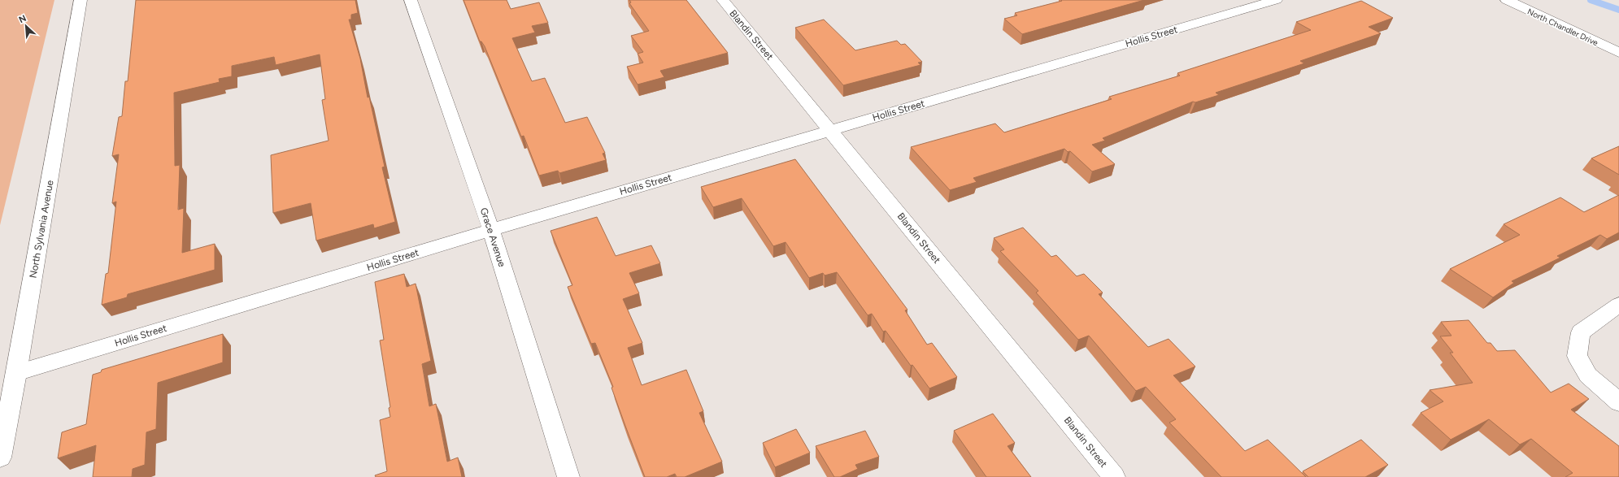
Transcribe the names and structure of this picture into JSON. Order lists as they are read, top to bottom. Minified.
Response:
{"streets":{"street":["North Chandler Drive","Blandin Street","Hollis Street","North Sylvania Avenue","Grace Avenue"]},"crossings":[["Blandin Street","Hollis Street"],["Hollis Street","North Sylvania Avenue"],["Hollis Street","Grace Avenue"]],"north":"top left"}
